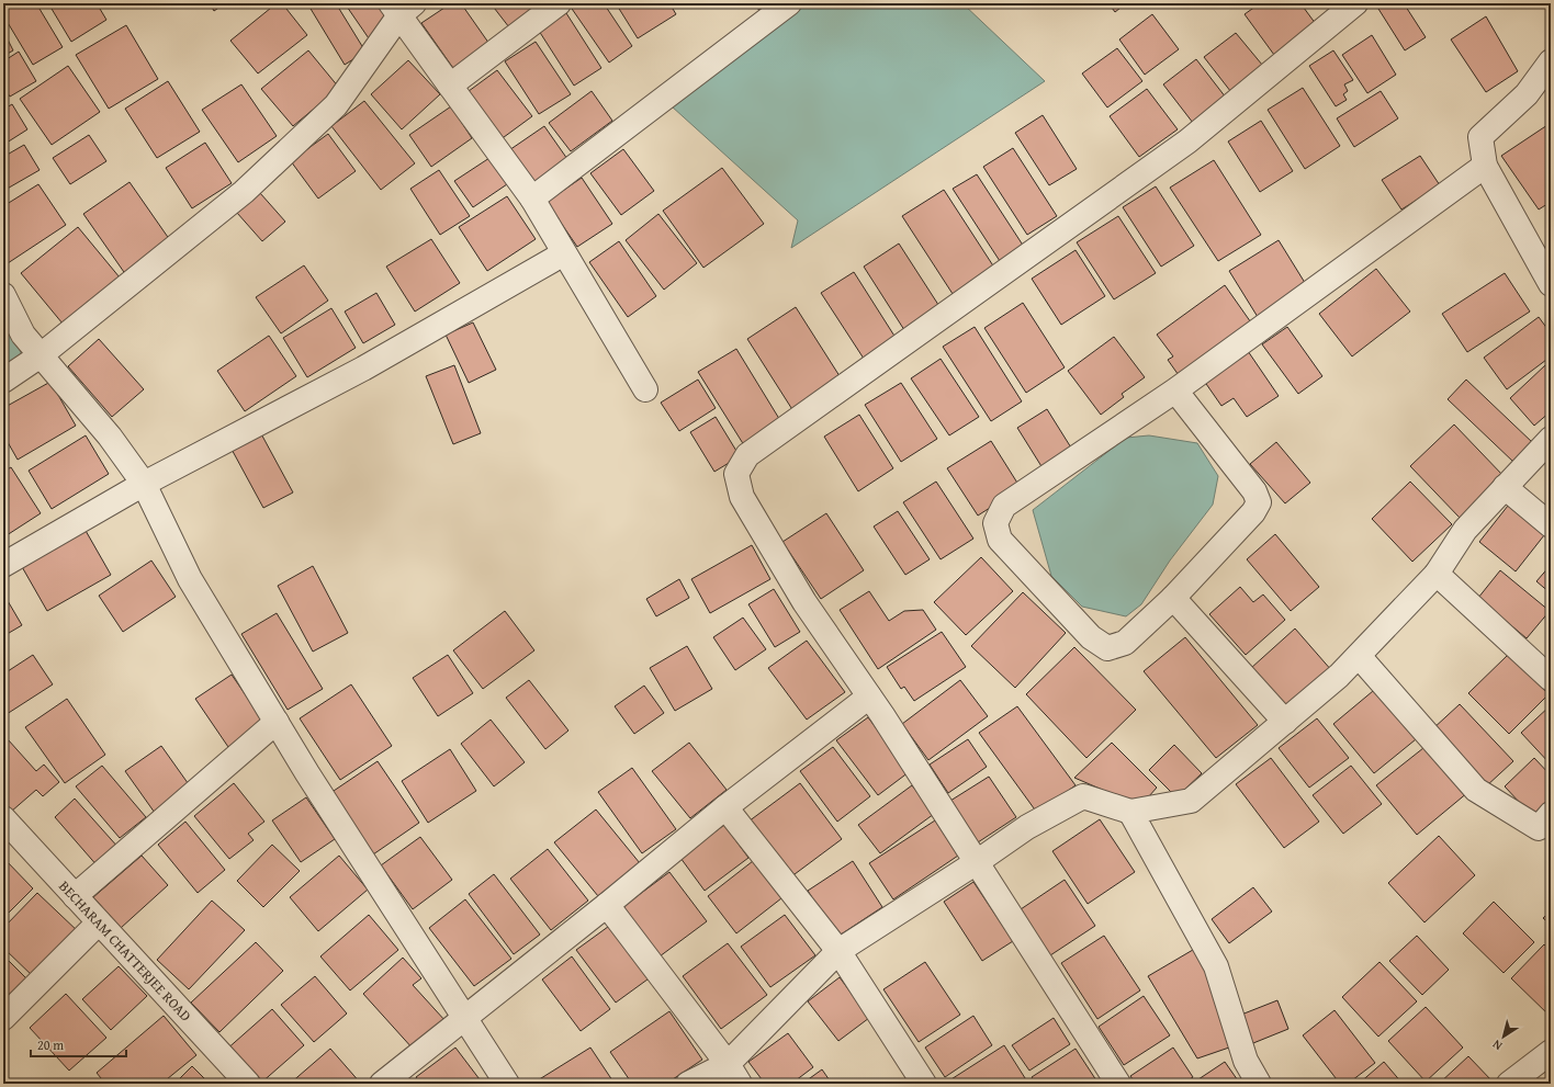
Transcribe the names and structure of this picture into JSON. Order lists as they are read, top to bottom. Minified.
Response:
{"streets":{"street":["BECHARAM CHATTERJEE ROAD"]},"scale_bar":"20 m","north":"bottom left"}
